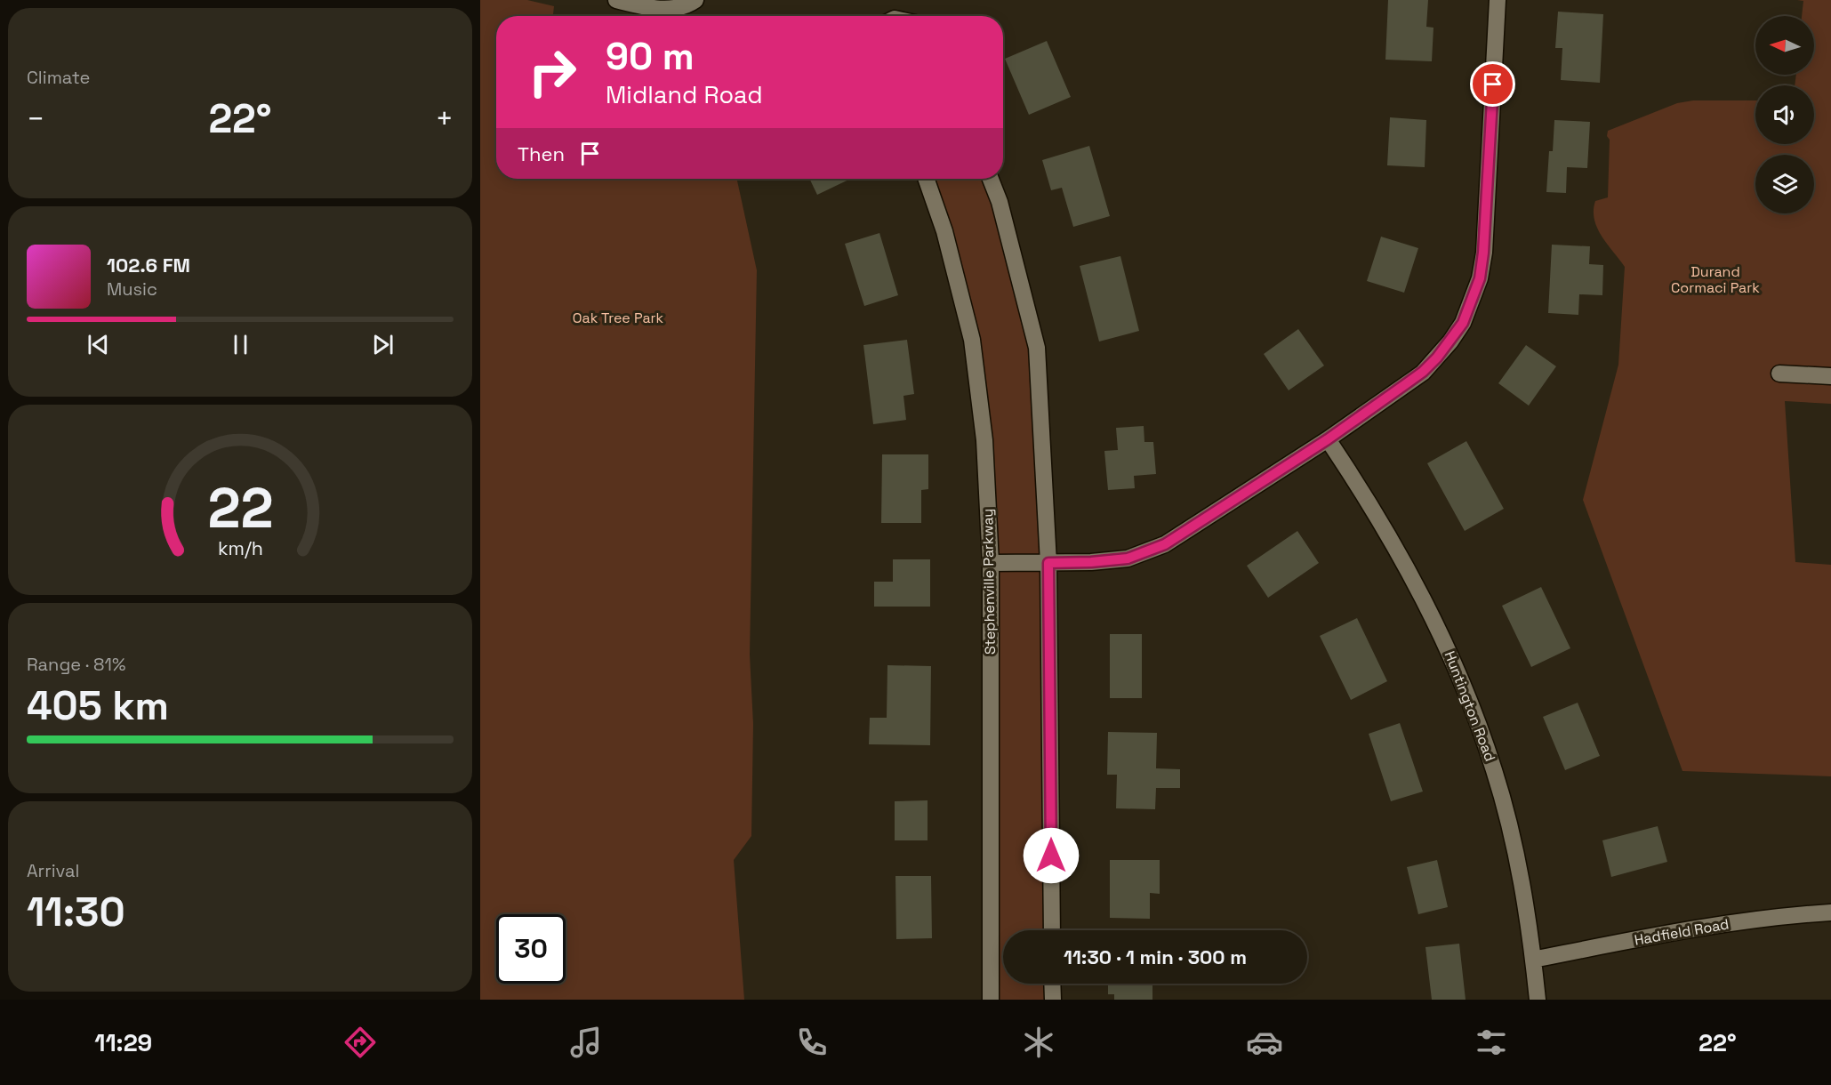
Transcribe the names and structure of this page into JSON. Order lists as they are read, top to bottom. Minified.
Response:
{"streets":{"street":["Stephenville Parkway","Huntington Road","Hadfield Road"]},"crossings":[["Huntington Road","Hadfield Road"]],"parks":["Durand Cormaci Park","Oak Tree Park"],"north":"left","page":{"tile":["Climate",["Range · 81%","405 km"],["Arrival","11:30"]],"turn":["90 m","Midland Road"],"heat":["−","22°","+"],"then":"Then","song":["102.6 FM","Music"],"limit":"30","trip":"11:30 · 1 min · 300 m","tabs":["11:29","22°"],"gauge":["22","km/h"]}}
